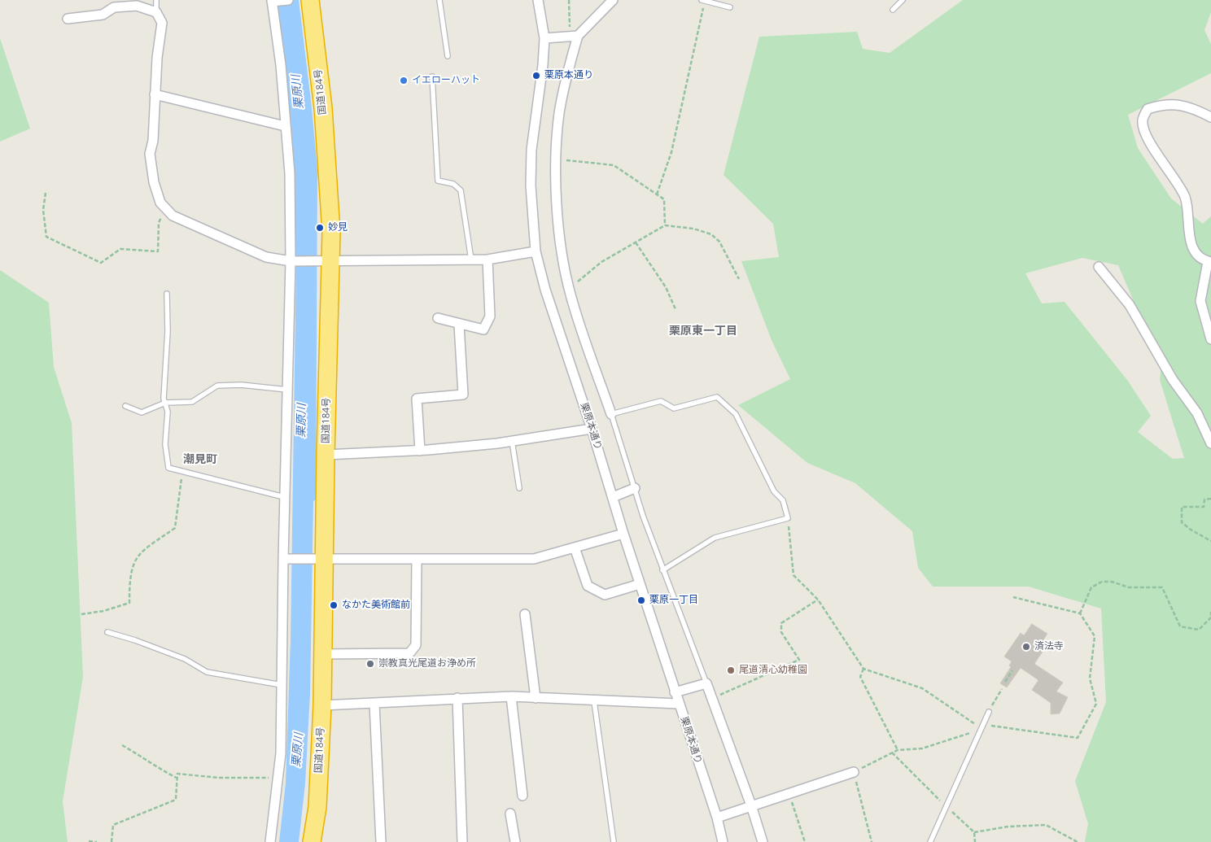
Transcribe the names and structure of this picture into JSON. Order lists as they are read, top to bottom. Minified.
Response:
{"streets":{"highway":["国道184号"],"street":["栗原本通り"]},"districts":["栗原東一丁目","潮見町"],"water":["栗原川"],"places":["栗原本通り","イエローハット","妙見","栗原一丁目","なかた美術館前","済法寺","崇教真光尾道お浄め所","尾道清心幼稚園"]}
